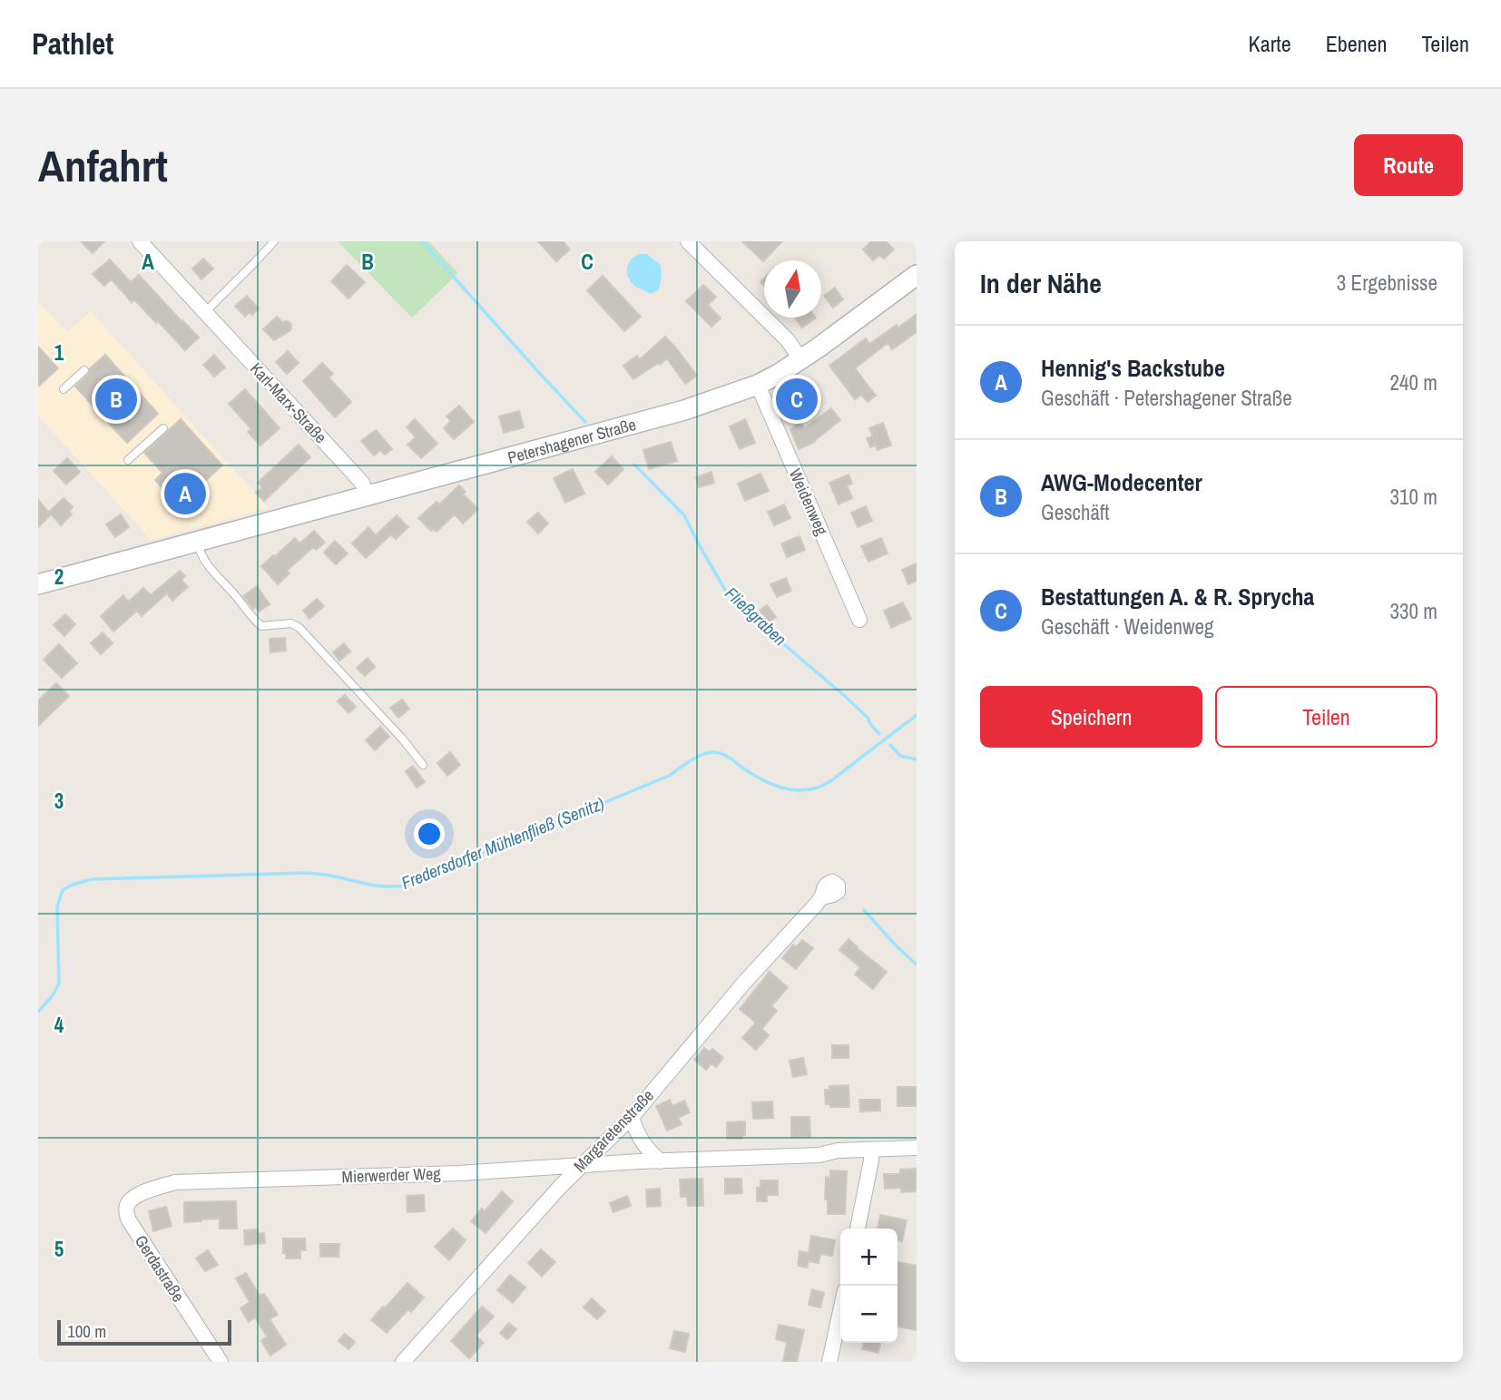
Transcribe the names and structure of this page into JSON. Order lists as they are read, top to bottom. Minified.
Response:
{"streets":{"street":["Karl-Marx-Straße","Petershagener Straße","Weidenweg","Margaretenstraße","Mierwerder Weg","Gerdastraße"]},"crossings":[["Karl-Marx-Straße","Petershagener Straße"],["Petershagener Straße","Weidenweg"],["Margaretenstraße","Mierwerder Weg"],["Mierwerder Weg","Gerdastraße"]],"water":["Fließgraben","Fredersdorfer Mühlenfließ (Senitz)"],"scale_bar":"100 m","north":"top","page":{"header":"Pathlet","nav":["Karte","Ebenen","Teilen"],"buttons":["Route",["Speichern","Teilen"]],"title":"Anfahrt","heading":["In der Nähe","3 Ergebnisse"],"list":[{"mark":"A","name":"Hennig's Backstube","note":"Geschäft · Petershagener Straße","value":"240 m"},{"mark":"B","name":"AWG-Modecenter","note":"Geschäft","value":"310 m"},{"mark":"C","name":"Bestattungen A. & R. Sprycha","note":"Geschäft · Weidenweg","value":"330 m"}],"pins":["B","C","A"],"map_buttons":["+","−"],"scale":"100 m"},"grid":{"columns":["A","B","C"],"rows":["1","2","3","4","5"]}}
